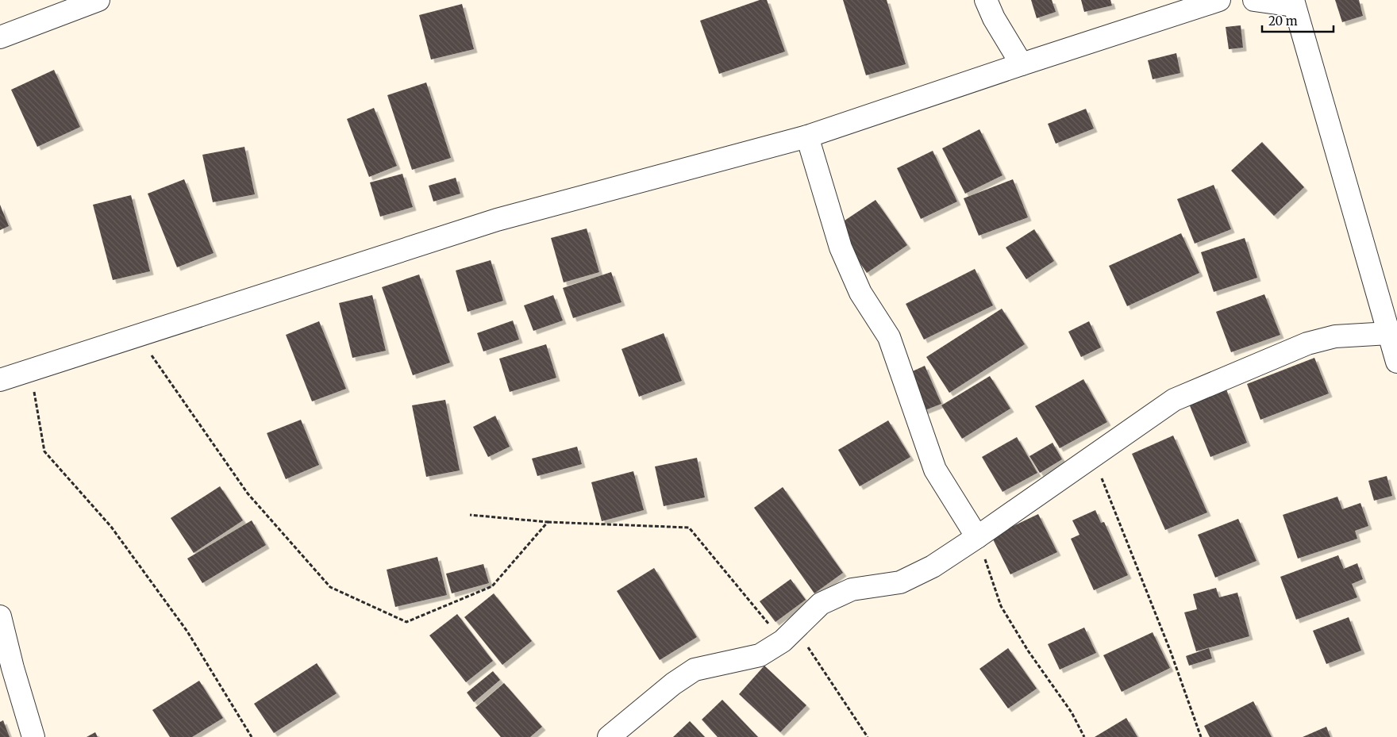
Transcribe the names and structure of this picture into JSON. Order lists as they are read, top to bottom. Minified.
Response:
{"scale_bar":"20 m"}
